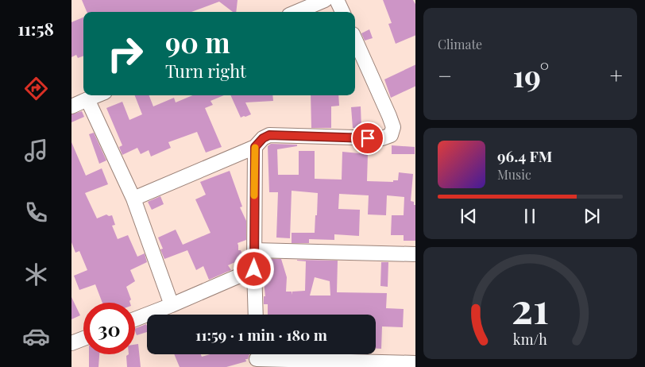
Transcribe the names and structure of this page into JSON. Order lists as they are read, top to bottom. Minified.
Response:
{"page":{"tabs":"11:58","tile":"Climate","turn":["90 m","Turn right"],"heat":["−","19°","+"],"song":["96.4 FM","Music"],"limit":"30","trip":"11:59 · 1 min · 180 m","gauge":["21","km/h"]}}
